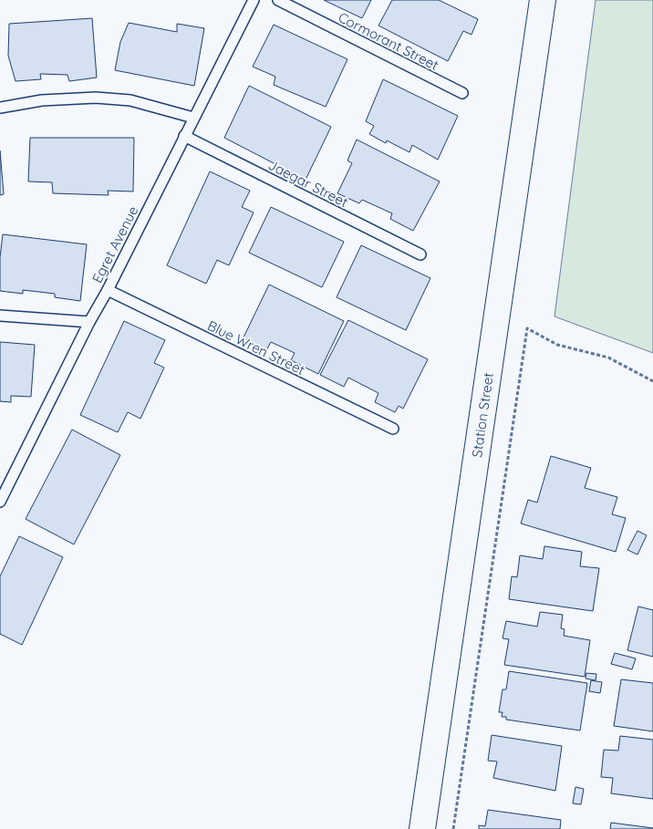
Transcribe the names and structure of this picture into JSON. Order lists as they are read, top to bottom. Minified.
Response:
{"streets":{"street":["Station Street"],"lane":["Cormorant Street","Jaegar Street","Egret Avenue","Blue Wren Street"]},"crossings":[["Jaegar Street","Egret Avenue"],["Egret Avenue","Blue Wren Street"]]}
